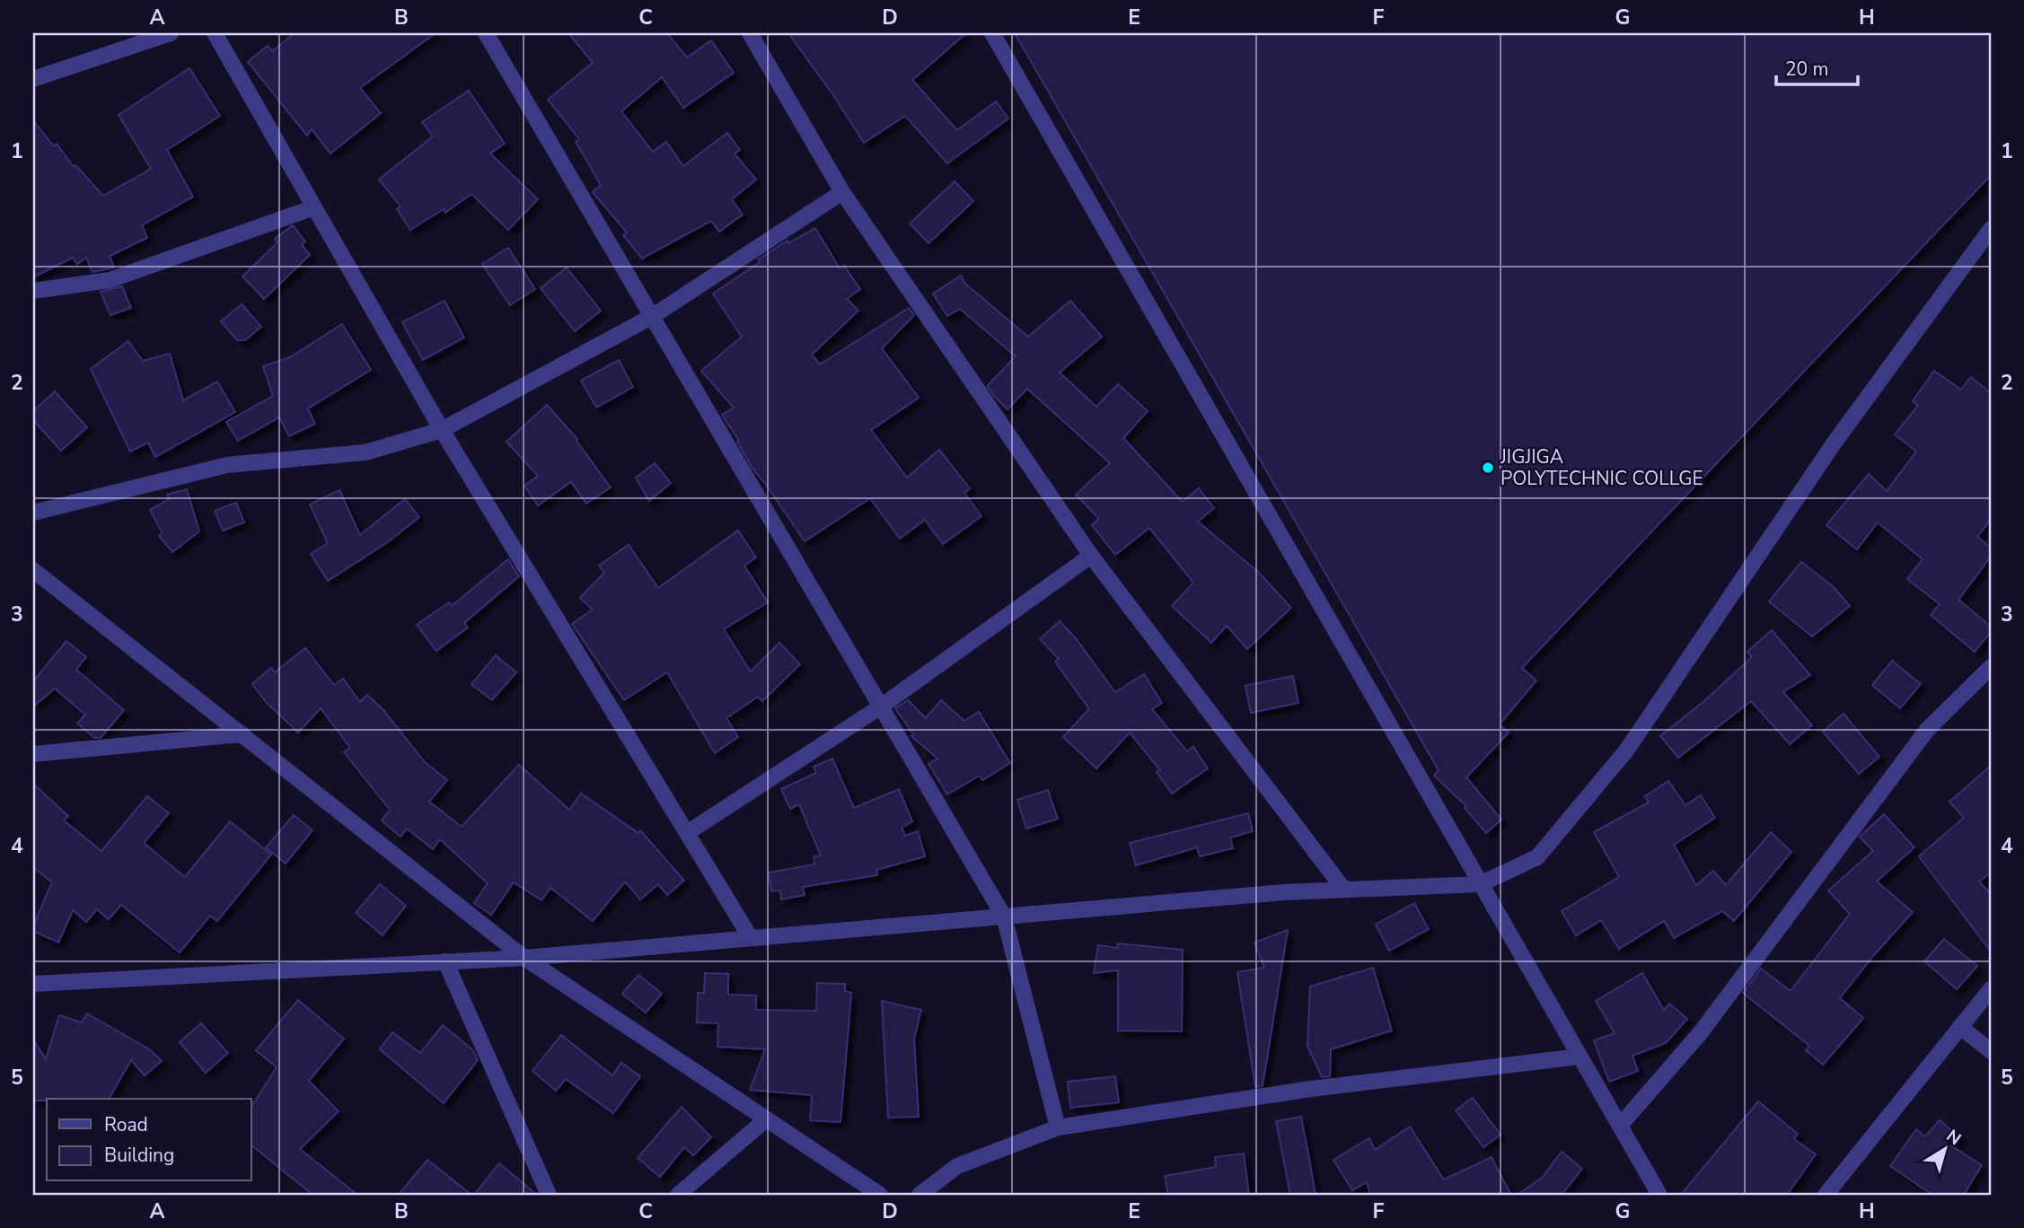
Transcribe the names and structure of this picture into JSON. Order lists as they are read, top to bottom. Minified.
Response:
{"places":["JIGJIGA POLYTECHNIC COLLGE"],"legend":["Road","Building"],"scale_bar":"20 m","north":"top right","grid":{"columns":["A","B","C","D","E","F","G","H"],"rows":["1","2","3","4","5"]}}
